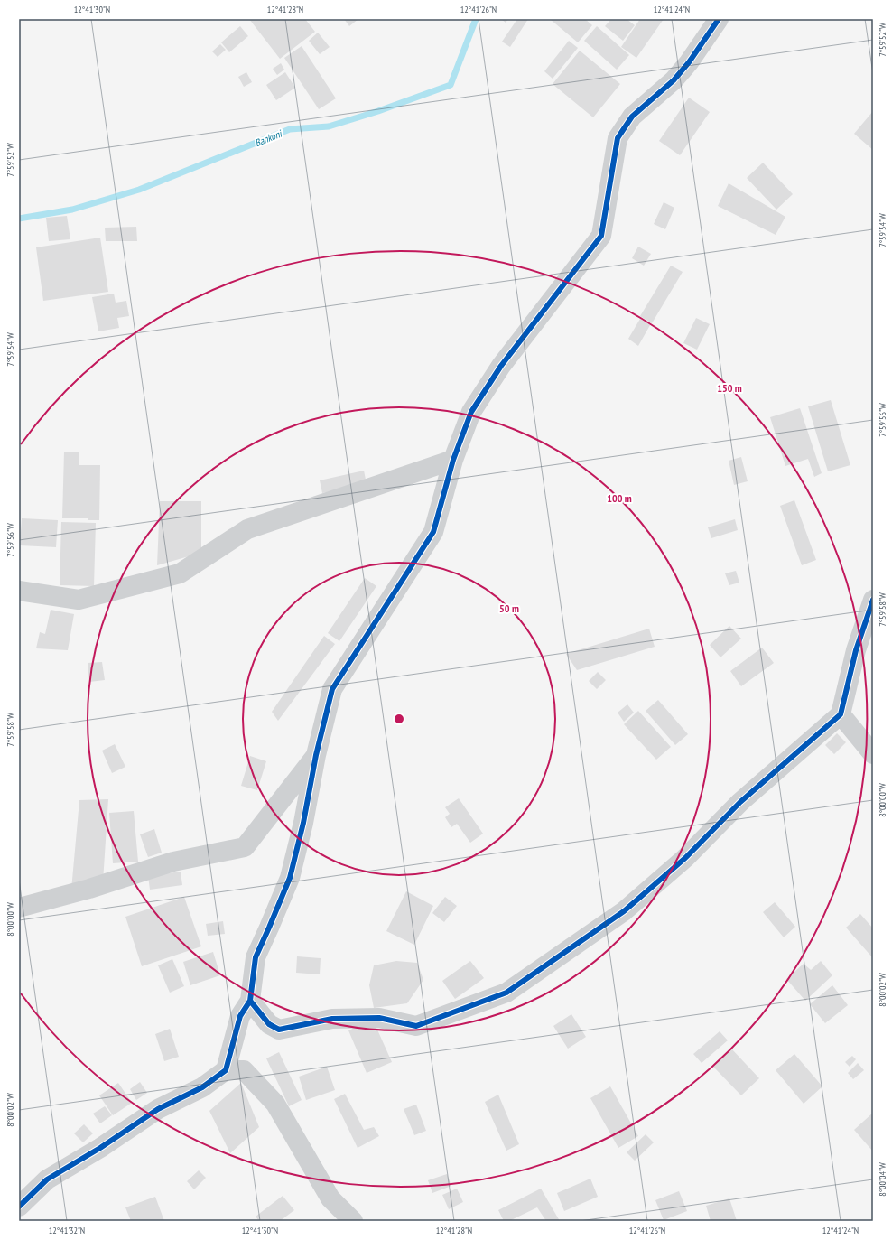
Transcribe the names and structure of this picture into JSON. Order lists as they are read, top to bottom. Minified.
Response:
{"water":["Bankoni"],"coordinates":["12°41'30\"N","12°41'28\"N","12°41'26\"N","12°41'24\"N","7°59'52\"W","7°59'54\"W","7°59'56\"W","7°59'58\"W","8°00'00\"W","8°00'02\"W","8°00'04\"W","12°41'32\"N"],"rings":["150 m","100 m","50 m"]}
